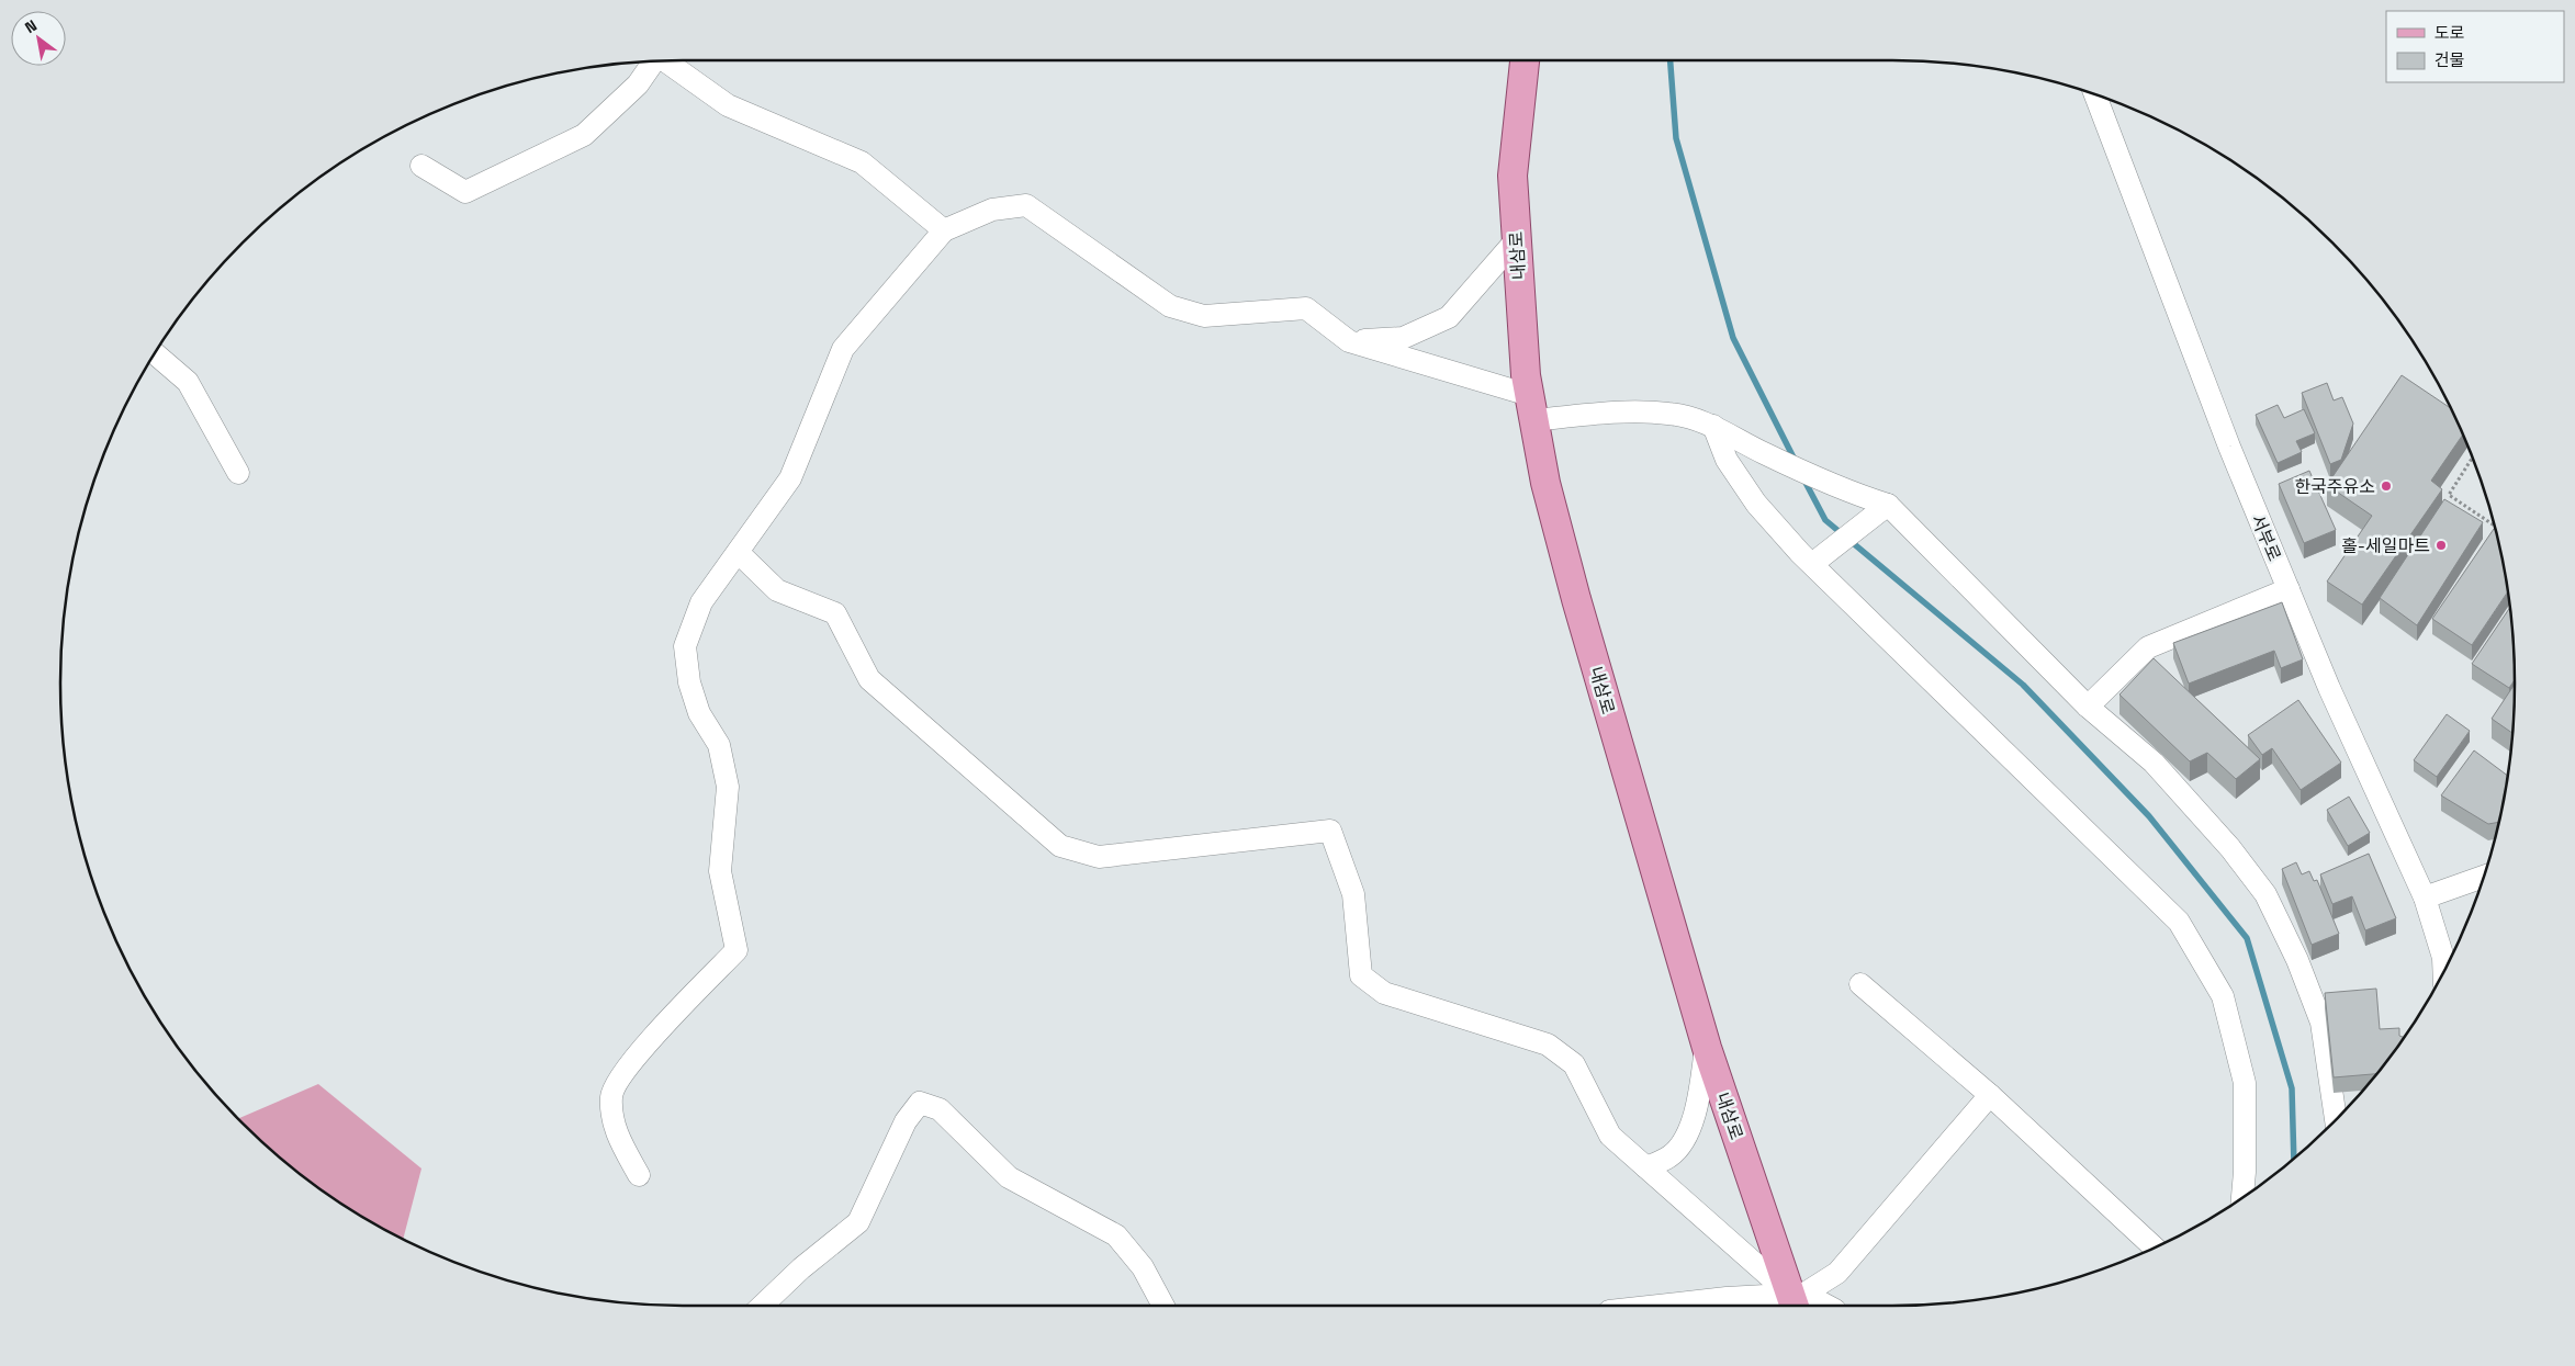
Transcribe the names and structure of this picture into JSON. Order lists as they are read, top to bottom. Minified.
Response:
{"streets":{"main road":["내삼로"],"street":["서부로"]},"places":["한국주유소","홀-세일마트"],"legend":["도로","건물"],"north":"top left"}
